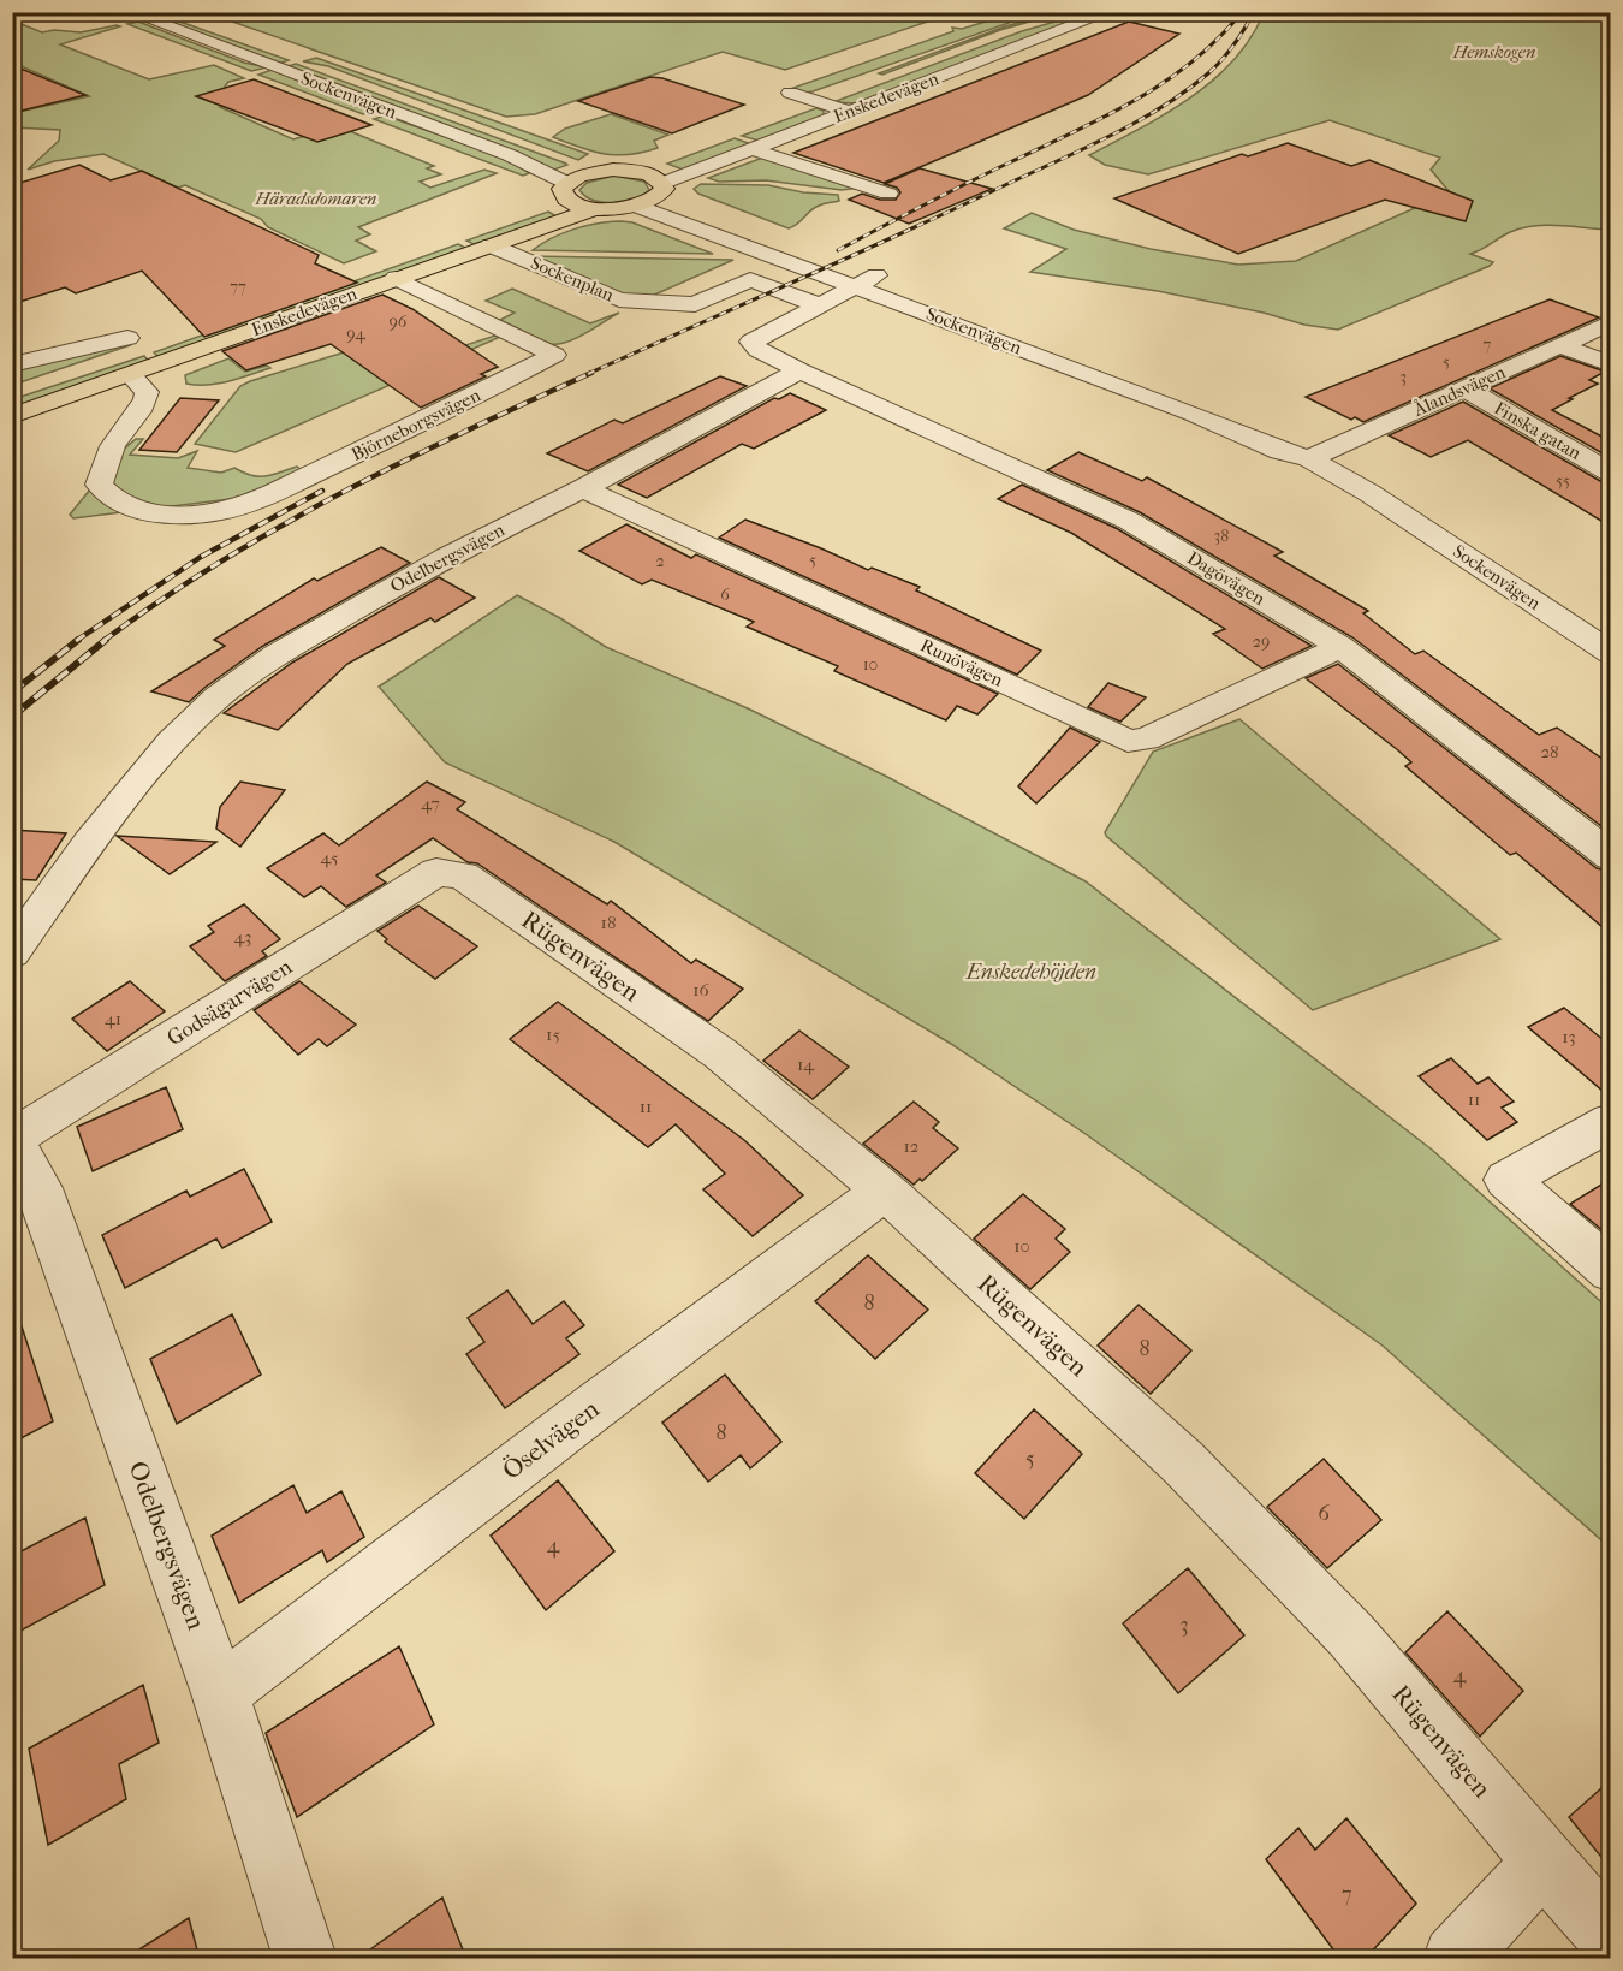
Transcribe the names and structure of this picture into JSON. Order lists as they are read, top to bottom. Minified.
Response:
{"streets":{"main road":["Enskedevägen"],"street":["Sockenvägen","Sockenplan","Ålandsvägen","Björneborgsvägen","Finska gatan","Odelbergsvägen","Dagövägen","Runövägen","Rügenvägen","Godsägarvägen","Öselvägen"]},"crossings":[["Sockenvägen","Enskedevägen"],["Sockenvägen","Ålandsvägen"],["Enskedevägen","Sockenplan"],["Enskedevägen","Björneborgsvägen"],["Ålandsvägen","Finska gatan"],["Odelbergsvägen","Dagövägen"],["Odelbergsvägen","Runövägen"],["Odelbergsvägen","Godsägarvägen"],["Odelbergsvägen","Öselvägen"],["Dagövägen","Runövägen"],["Rügenvägen","Godsägarvägen"],["Rügenvägen","Öselvägen"]],"parks":["Hemskogen","Häradsdomaren","Enskedehöjden"],"house_numbers":["77","96","94","7","5","3","55","38","5","2","6","29","10","28","47","45","18","43","16","41","15","13","14","11","11","12","10","8","8","8","5","6","4","3","4","7"]}
